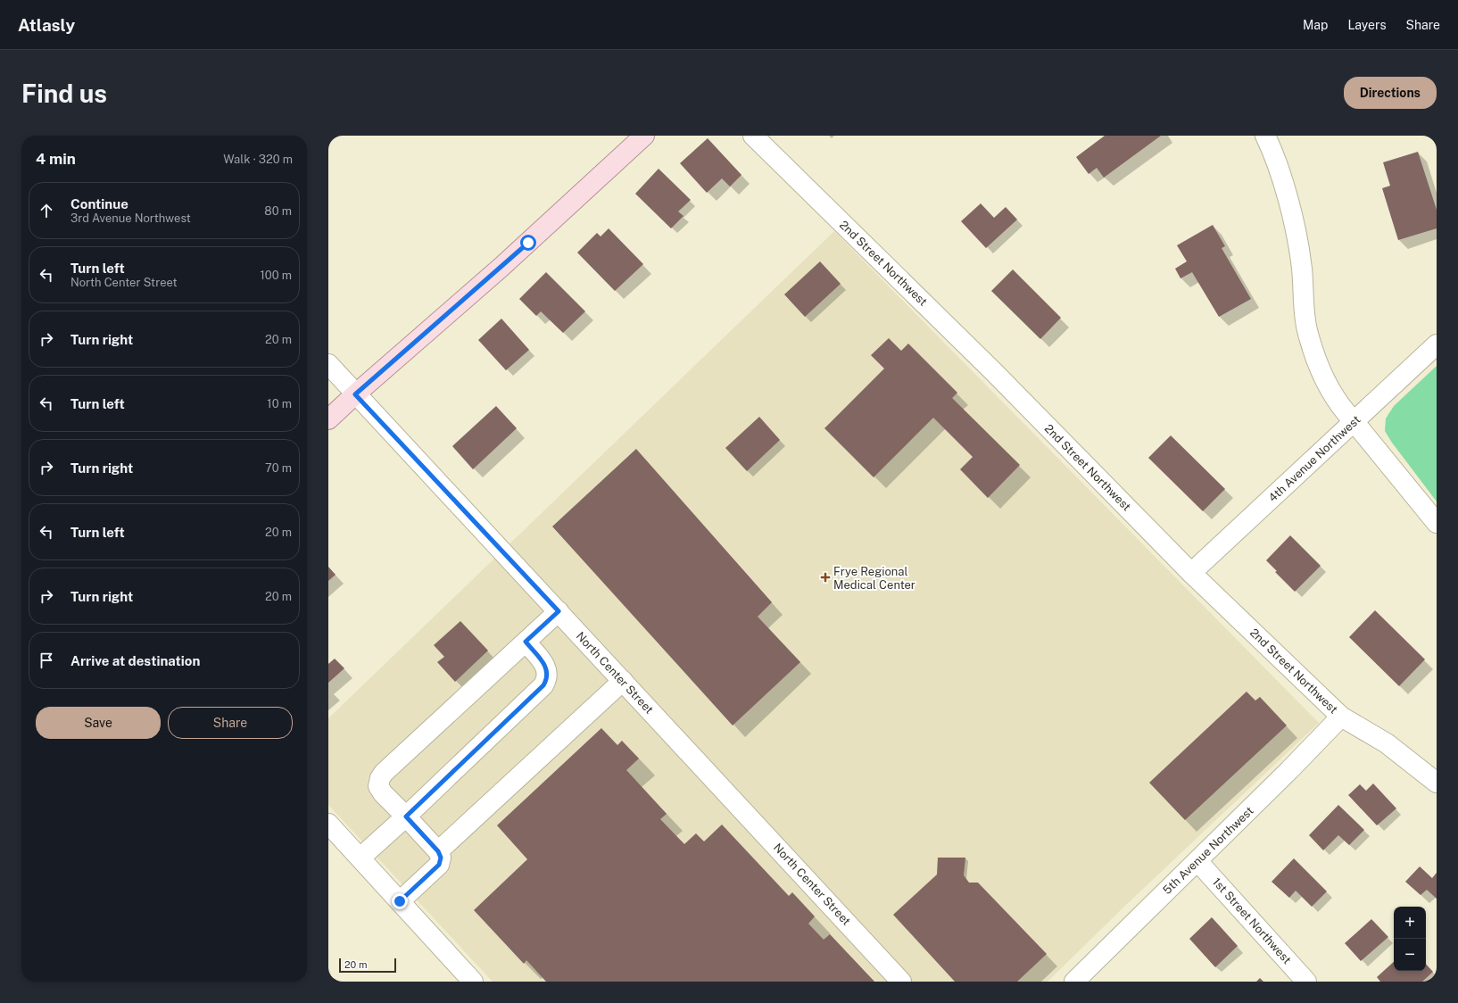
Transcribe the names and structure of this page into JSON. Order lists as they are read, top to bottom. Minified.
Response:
{"streets":{"street":["2nd Street Northwest","4th Avenue Northwest","North Center Street","5th Avenue Northwest","1st Street Northwest"]},"crossings":[["2nd Street Northwest","4th Avenue Northwest"],["2nd Street Northwest","5th Avenue Northwest"],["5th Avenue Northwest","1st Street Northwest"]],"places":{"health":["Frye Regional Medical Center"]},"scale_bar":"20 m","page":{"header":"Atlasly","nav":["Map","Layers","Share"],"buttons":["Directions",["Save","Share"]],"title":"Find us","heading":["4 min","Walk · 320 m"],"list":[["Continue","3rd Avenue Northwest","80 m"],["Turn left","North Center Street","100 m"],["Turn right","20 m"],["Turn left","10 m"],["Turn right","70 m"],["Turn left","20 m"],["Turn right","20 m"],"Arrive at destination"],"map_buttons":["+","−"],"scale":"20 m"}}
